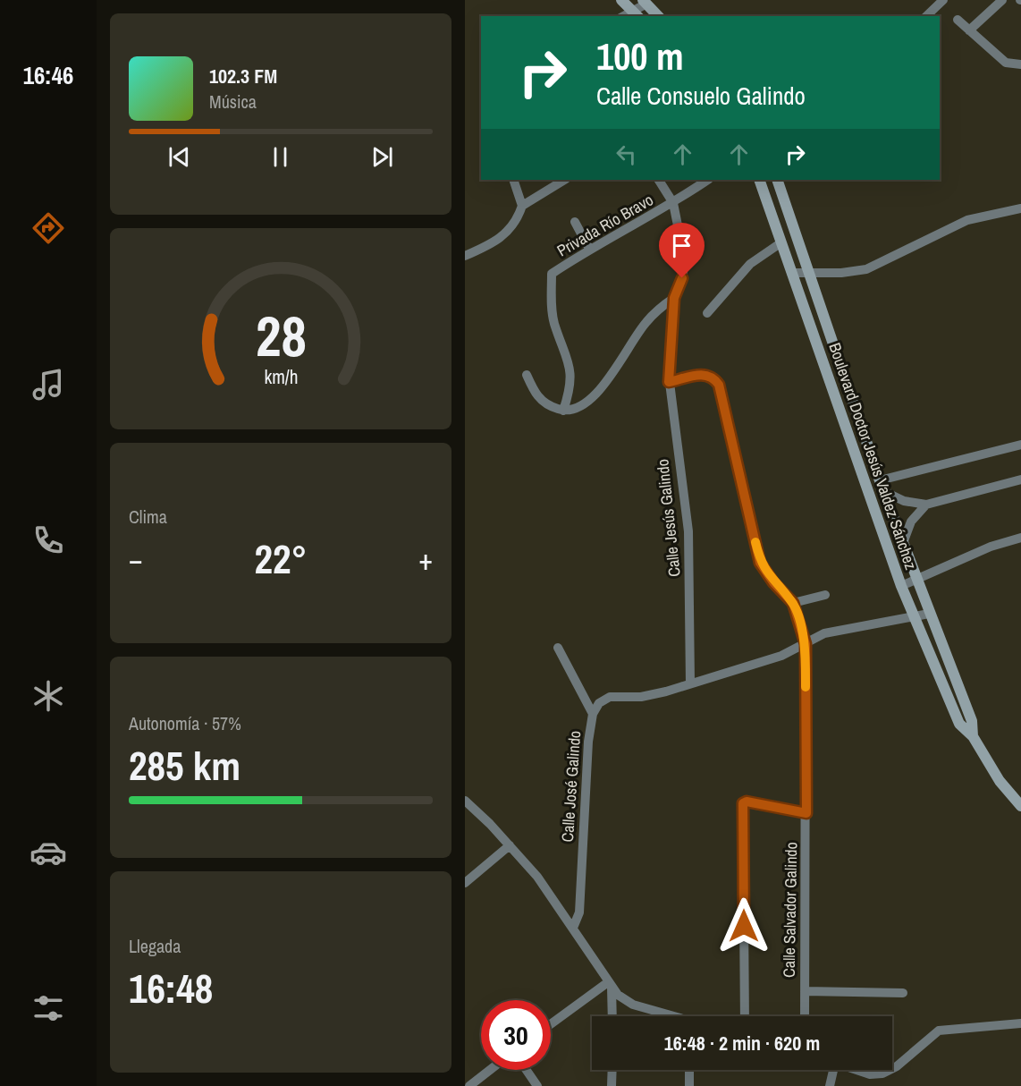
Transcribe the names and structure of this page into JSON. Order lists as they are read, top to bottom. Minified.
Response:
{"streets":{"main road":["Boulevard Doctor Jesús Valdez Sánchez"],"street":["Privada Río Bravo","Calle Jesús Galindo","Calle José Galindo","Calle Salvador Galindo"]},"crossings":[["Privada Río Bravo","Calle Jesús Galindo"],["Boulevard Doctor Jesús Valdez Sánchez","Calle José Galindo"],["Calle Jesús Galindo","Calle José Galindo"],["Calle Jesús Galindo","Calle Salvador Galindo"],["Calle José Galindo","Calle Salvador Galindo"]],"page":{"tabs":"16:46","turn":["100 m","Calle Consuelo Galindo"],"song":["102.3 FM","Música"],"tile":["Clima",["Autonomía · 57%","285 km"],["Llegada","16:48"]],"heat":["−","22°","+"],"limit":"30","trip":"16:48 · 2 min · 620 m","gauge":["28","km/h"]}}
